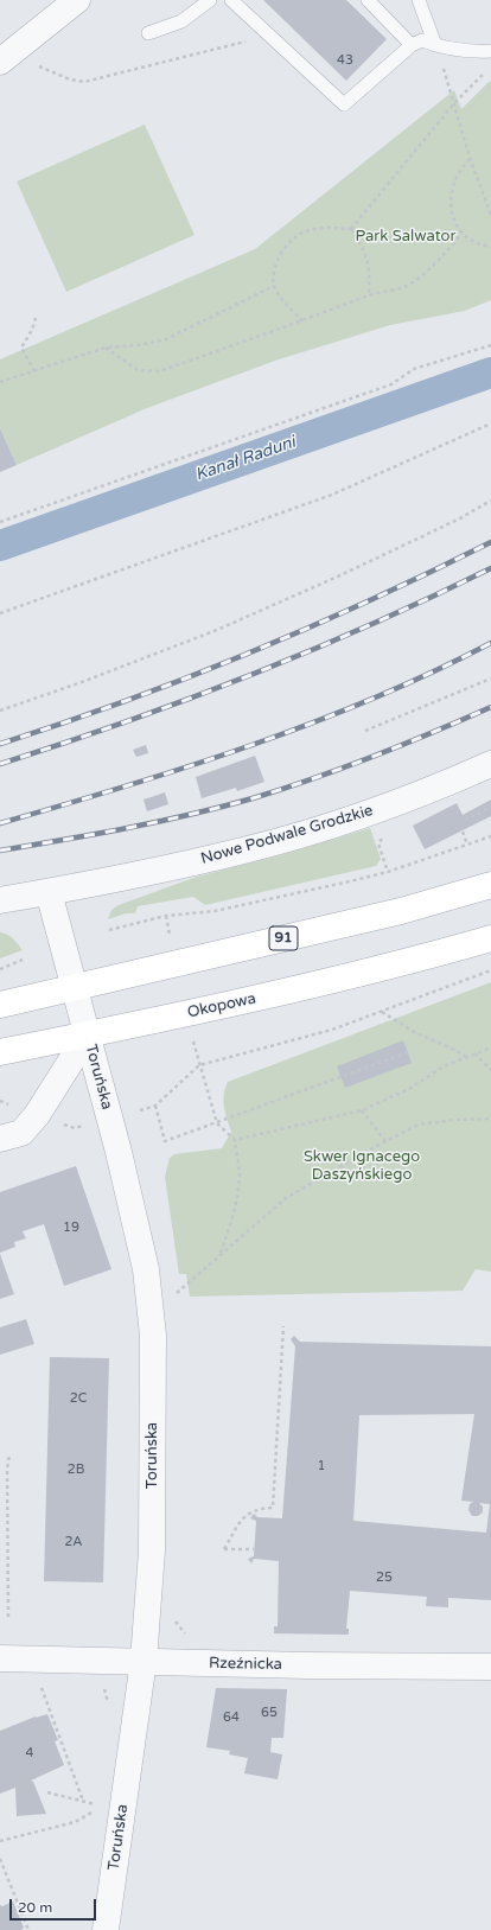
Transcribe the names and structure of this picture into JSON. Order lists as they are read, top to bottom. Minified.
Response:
{"streets":{"main road":["91","Okopowa"],"street":["Nowe Podwale Grodzkie","Toruńska","Rzeźnicka"]},"crossings":[["91","Toruńska"],["Okopowa","Toruńska"],["Toruńska","Rzeźnicka"]],"water":["Kanał Raduni"],"parks":["Park Salwator","Skwer Ignacego Daszyńskiego"],"house_numbers":["43","19","2C","1","2B","2A","25","65","64","4"],"scale_bar":"20 m"}
